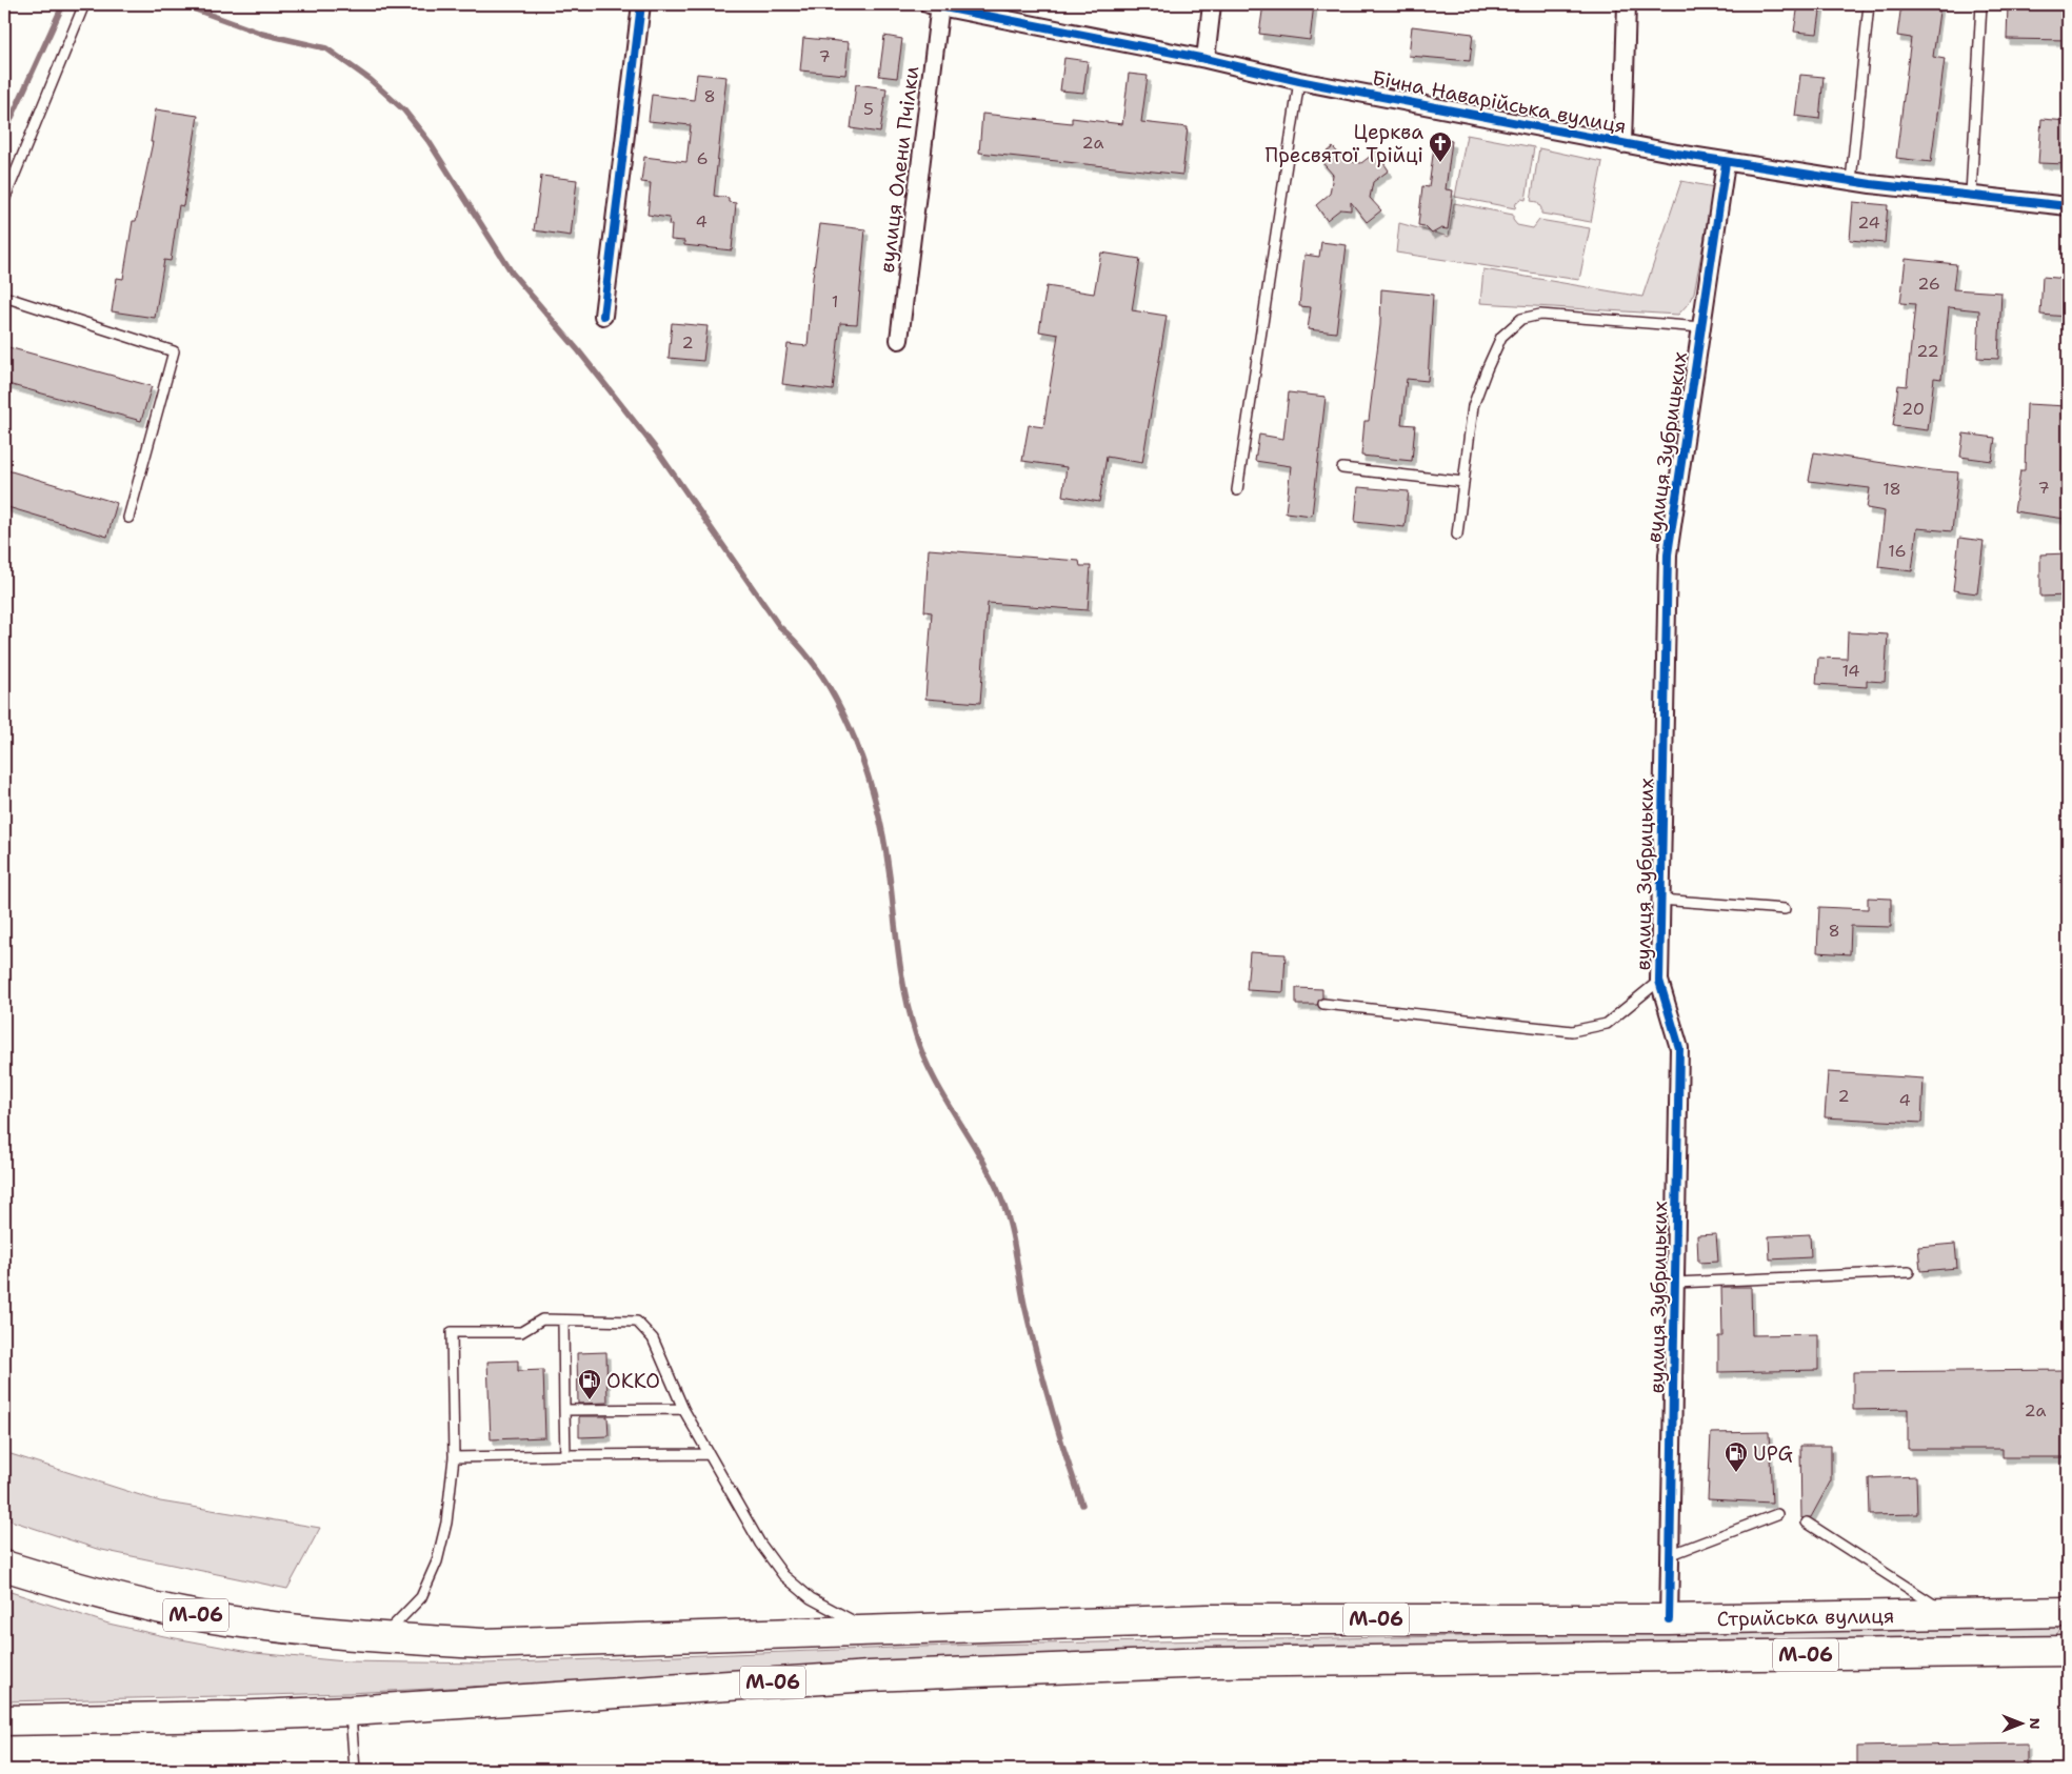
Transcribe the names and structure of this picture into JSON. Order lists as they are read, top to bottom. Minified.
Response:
{"streets":{"highway":["М-06","Стрийська вулиця"],"street":["Бічна Наварійська вулиця","вулиця Олени Пчілки","вулиця Зубрицьких"]},"crossings":[["Бічна Наварійська вулиця","вулиця Олени Пчілки"],["Бічна Наварійська вулиця","вулиця Зубрицьких"],["вулиця Зубрицьких","Стрийська вулиця"],["М-06","Стрийська вулиця"]],"places":{"church":["Церква Пресвятої Трійці"],"fuel station":["ОККО","UPG"]},"house_numbers":["7","8","5","2а","6","4","24","26","1","2","22","20","7","18","16","14","8","2","4","2а"],"north":"right"}
